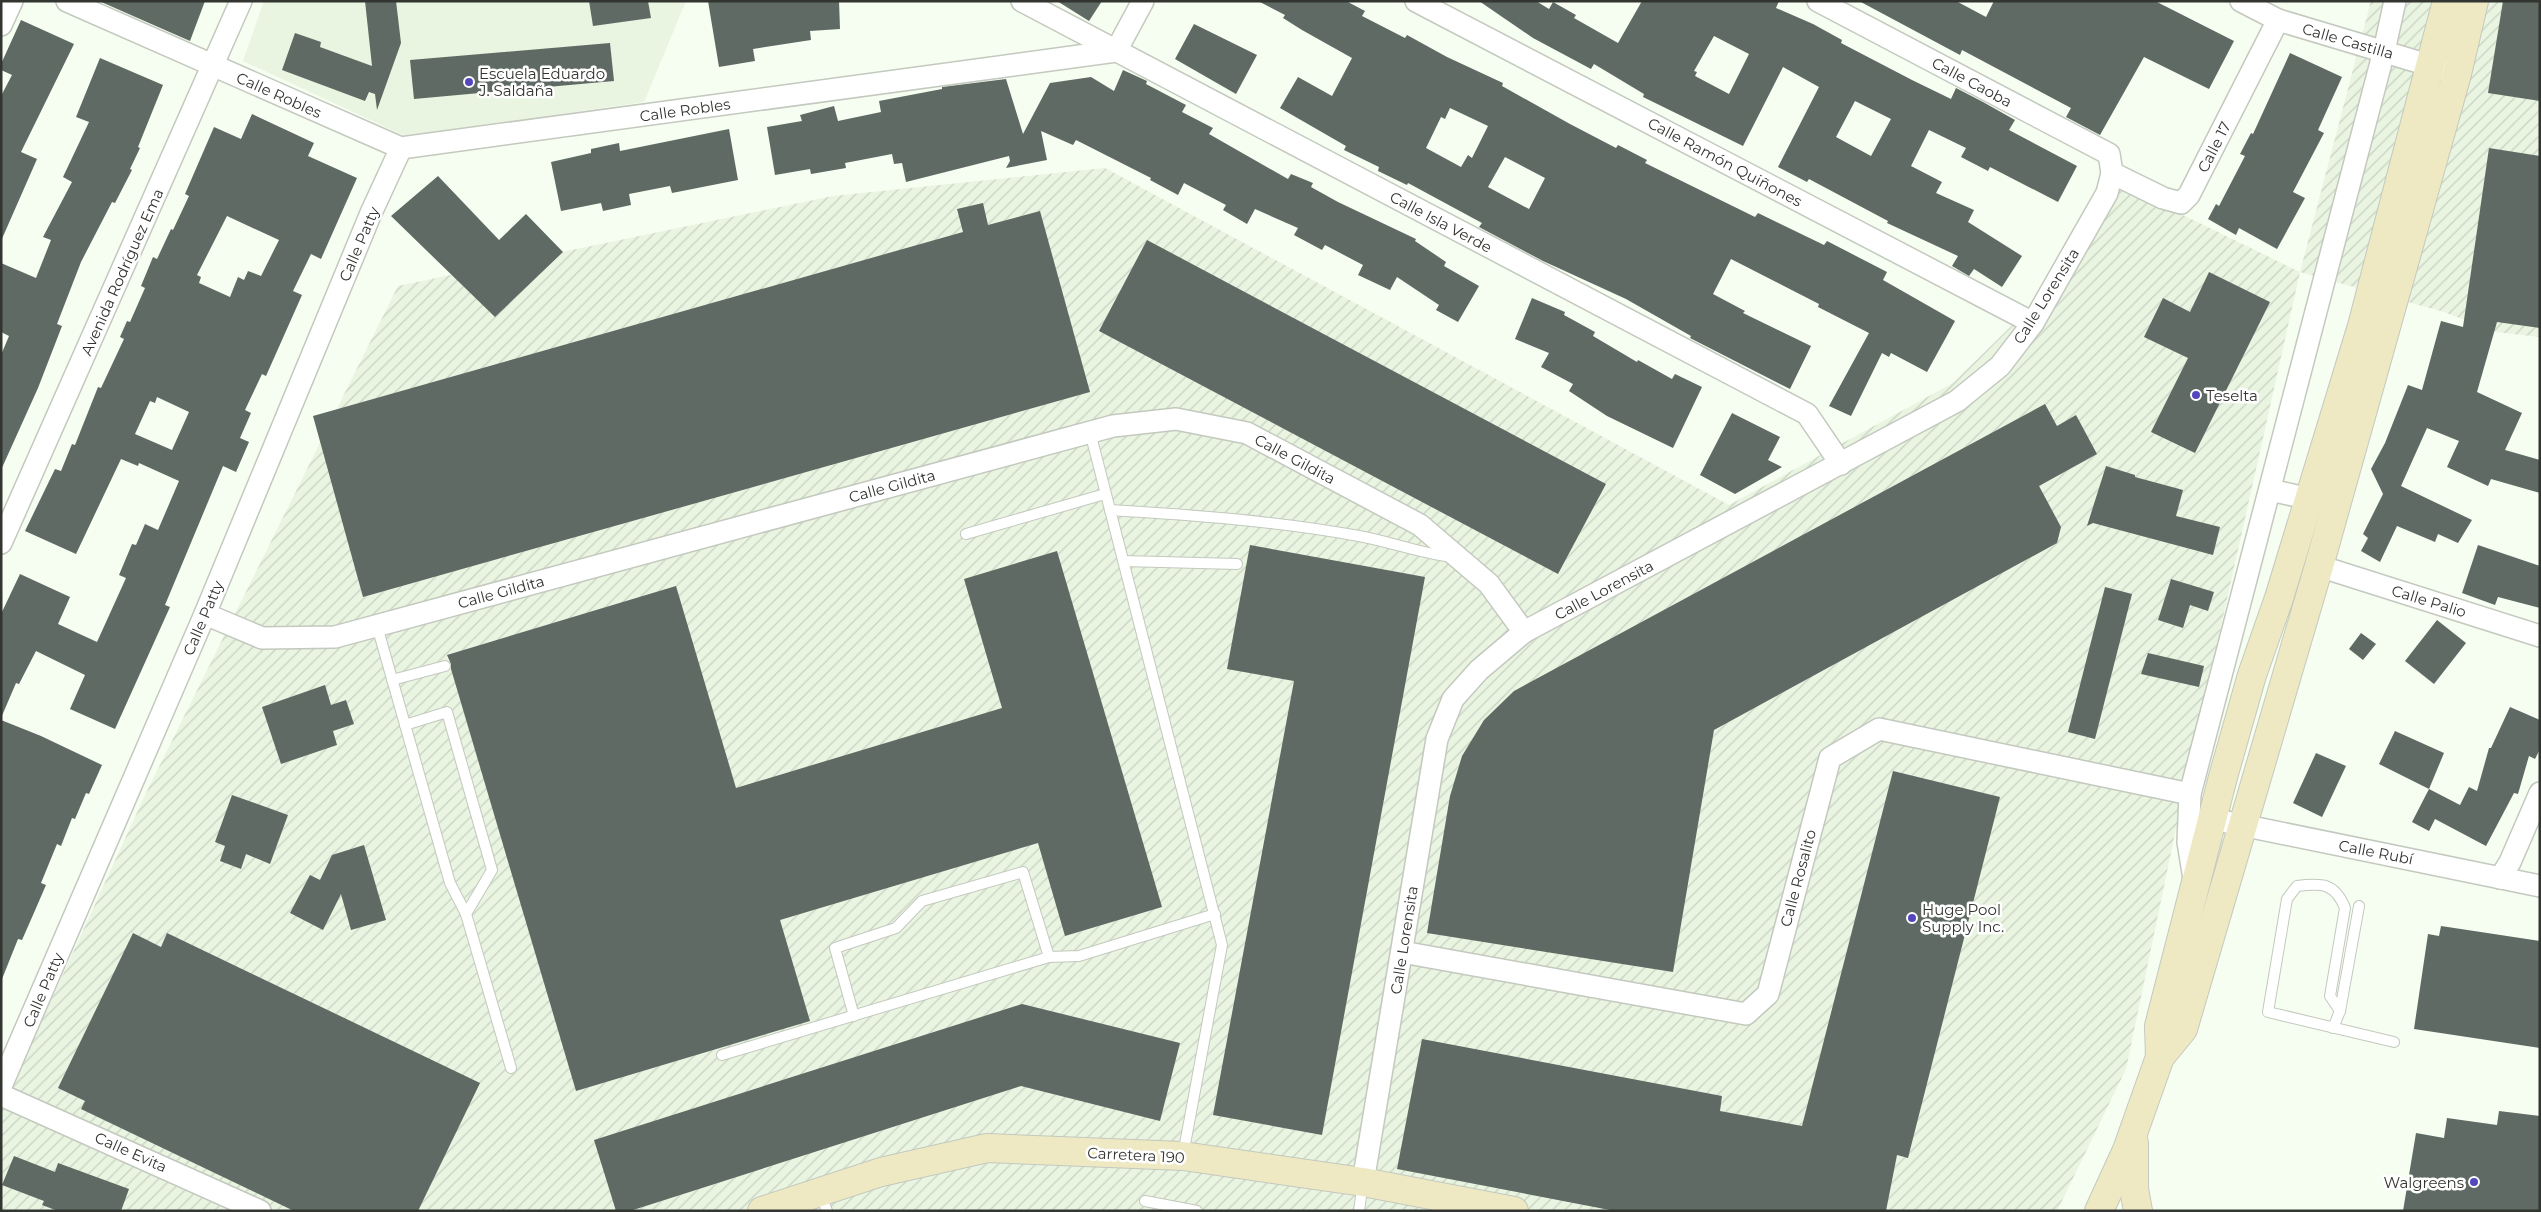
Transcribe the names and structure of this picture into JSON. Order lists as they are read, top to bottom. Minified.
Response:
{"streets":{"street":["Calle Castilla","Calle Caoba","Calle Robles","Calle 17","Calle Ramón Quiñones","Calle Isla Verde","Calle Patty","Avenida Rodríguez Ema","Calle Lorensita","Calle Gildita","Calle Palio","Calle Rubí","Calle Rosalito","Calle Evita","Carretera 190"]},"crossings":[["Calle Castilla","Calle 17"],["Calle Caoba","Calle 17"],["Calle Caoba","Calle Lorensita"],["Calle Robles","Calle Isla Verde"],["Calle Robles","Calle Patty"],["Calle Robles","Avenida Rodríguez Ema"],["Calle 17","Calle Lorensita"],["Calle Ramón Quiñones","Calle Lorensita"],["Calle Isla Verde","Calle Lorensita"],["Calle Patty","Calle Gildita"],["Calle Lorensita","Calle Gildita"],["Calle Lorensita","Calle Rosalito"],["Calle Lorensita","Carretera 190"]],"places":["Escuela Eduardo J. Saldaña","Teselta","Huge Pool Supply Inc.","Walgreens"]}
